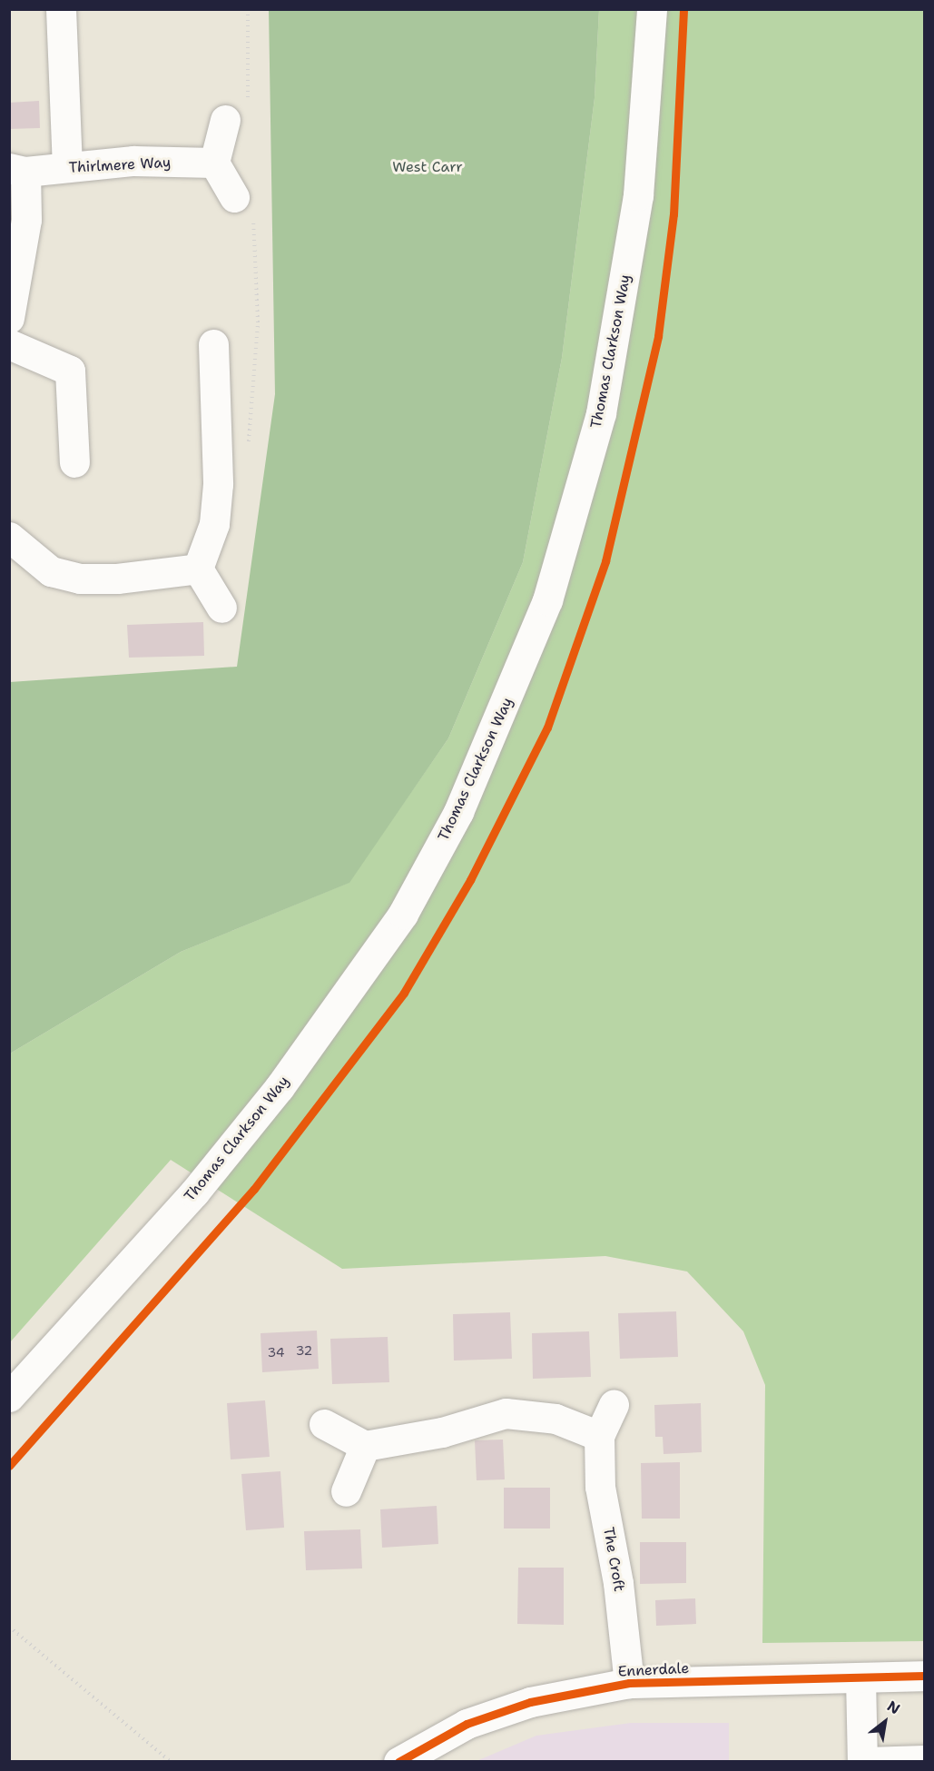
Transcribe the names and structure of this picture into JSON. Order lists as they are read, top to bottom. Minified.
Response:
{"streets":{"main road":["Thirlmere Way","Thomas Clarkson Way","The Croft","Ennerdale"]},"crossings":[["The Croft","Ennerdale"]],"parks":["West Carr"],"house_numbers":["32","34"],"north":"top right"}
